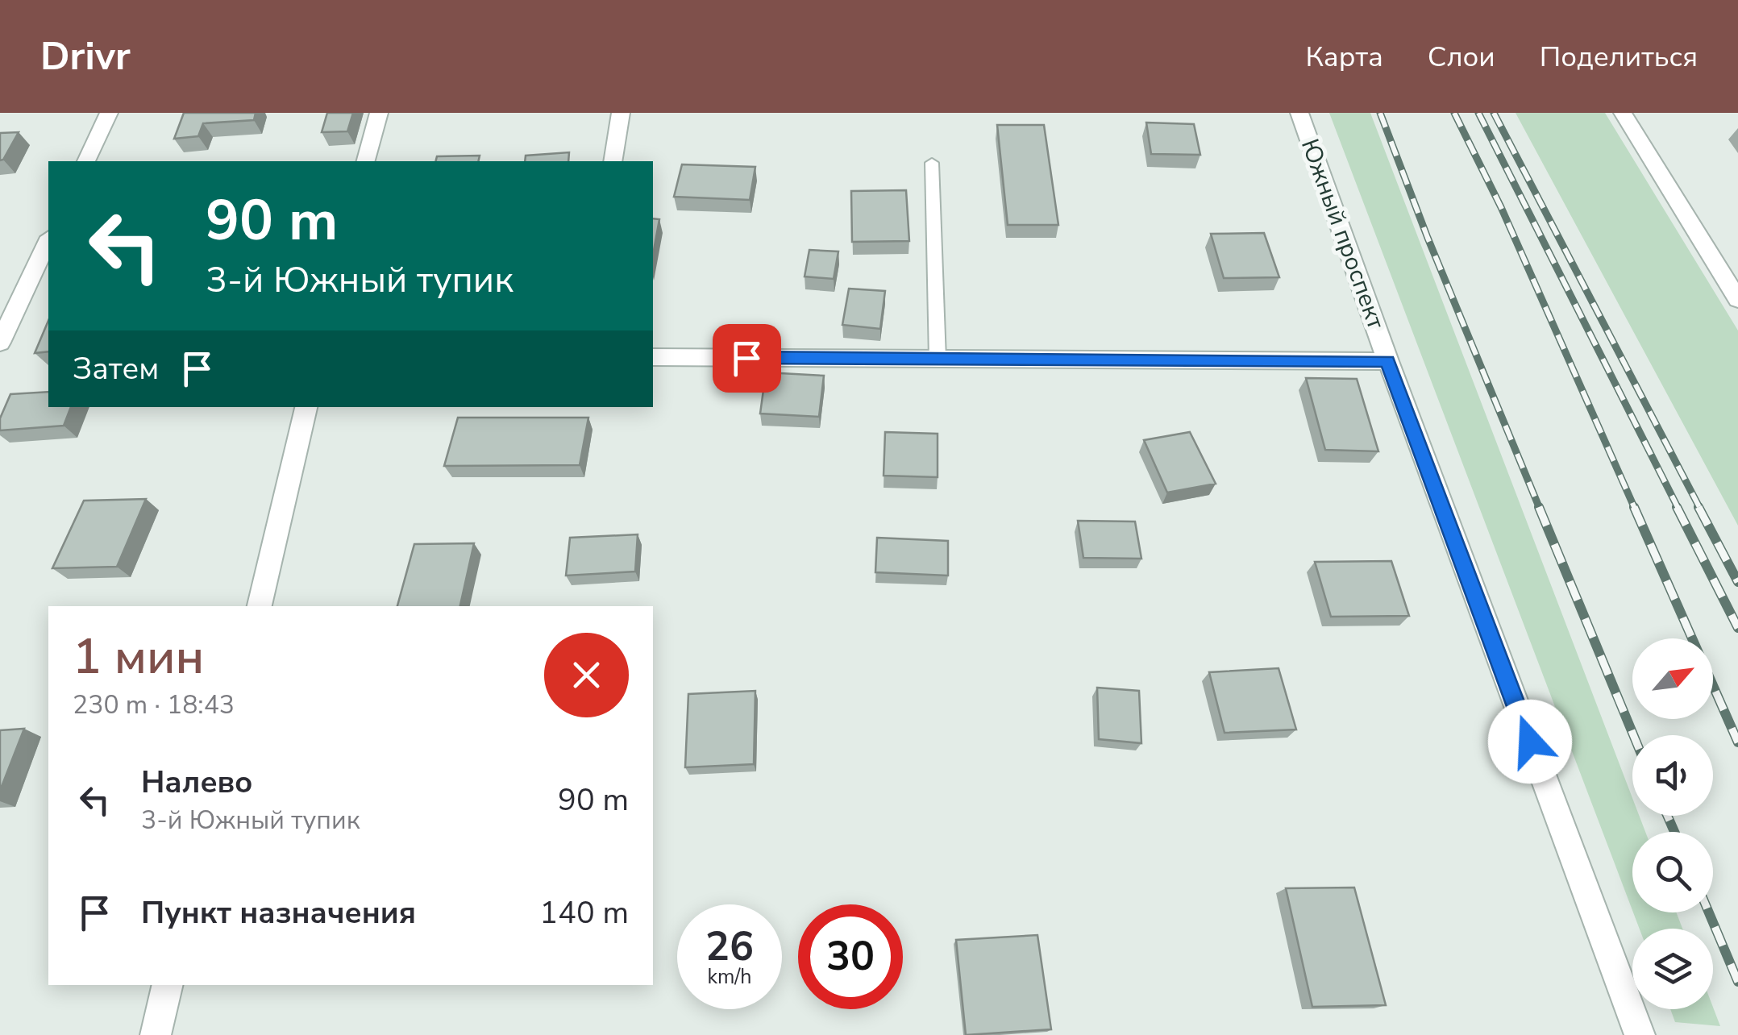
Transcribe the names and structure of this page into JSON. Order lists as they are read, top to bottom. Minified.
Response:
{"streets":{"street":["Южный проспект"]},"north":"top right","page":{"header":"Drivr","nav":["Карта","Слои","Поделиться"],"turn":["90 m","3-й Южный тупик"],"then":"Затем","heading":["1 мин","230 m · 18:43"],"list":[{"name":"Налево","note":"3-й Южный тупик","value":"90 m"},{"name":"Пункт назначения","value":"140 m"}],"speed":"26 km/h","limit":"30"}}
